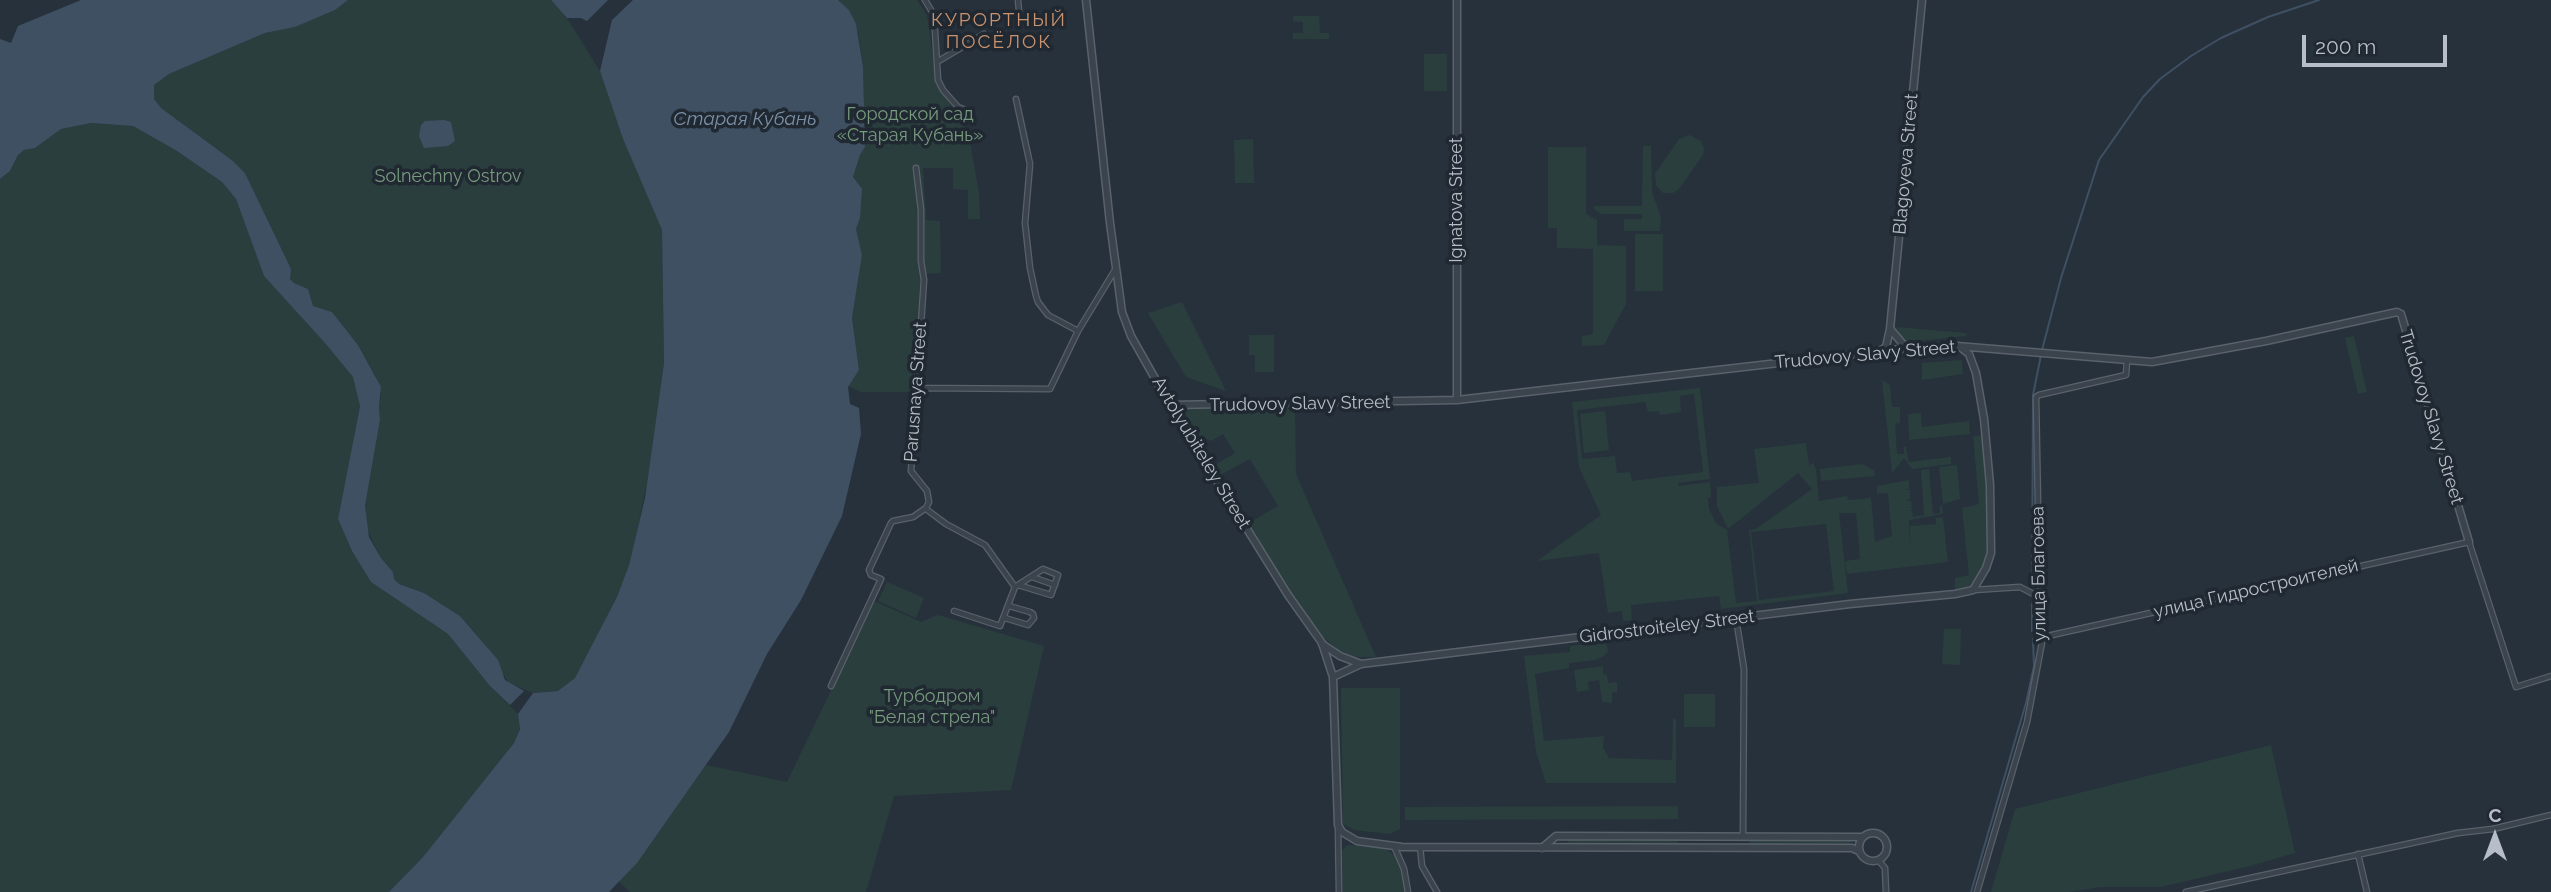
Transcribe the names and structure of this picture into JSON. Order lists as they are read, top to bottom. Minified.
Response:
{"streets":{"street":["Blagoyeva Street","Ignatova Street","Trudovoy Slavy Street","Parusnaya Street","Avtolyubiteley Street","улица Благоева","улица Гидростроителей","Gidrostroiteley Street"]},"crossings":[["Ignatova Street","Trudovoy Slavy Street"],["Trudovoy Slavy Street","Avtolyubiteley Street"],["Trudovoy Slavy Street","улица Благоева"],["Trudovoy Slavy Street","улица Гидростроителей"],["Avtolyubiteley Street","Gidrostroiteley Street"],["улица Благоева","улица Гидростроителей"]],"districts":["КУРОРТНЫЙ ПОСЁЛОК"],"water":["Старая Кубань"],"parks":["Городской сад «Старая Кубань»","Solnechny Ostrov","Турбодром \"Белая стрела\""],"scale_bar":"200 m","north":"top"}
